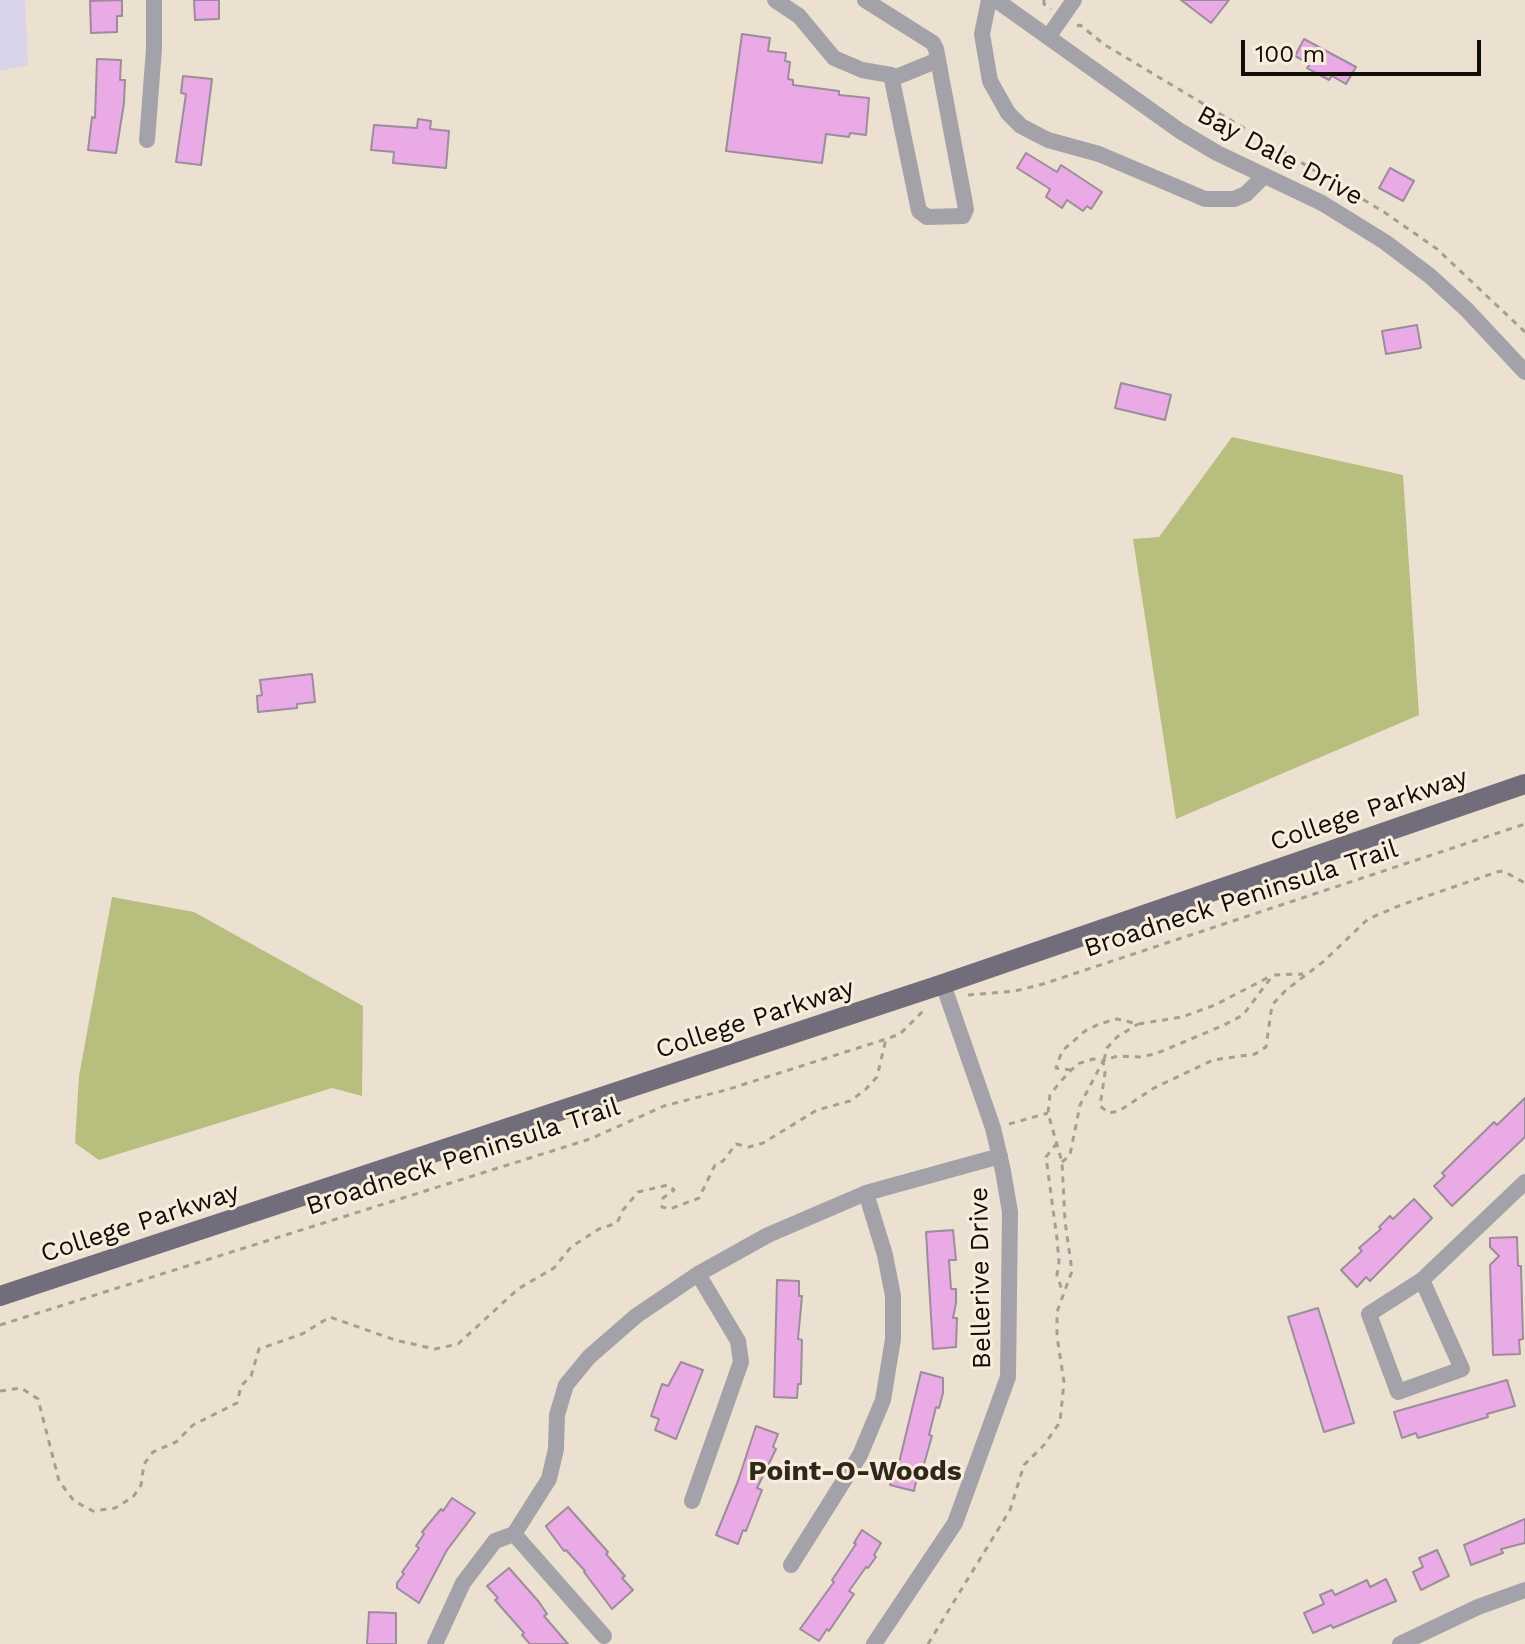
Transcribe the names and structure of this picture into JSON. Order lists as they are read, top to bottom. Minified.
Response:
{"streets":{"main road":["College Parkway"],"street":["Bay Dale Drive","Bellerive Drive"],"path":["Broadneck Peninsula Trail"]},"crossings":[["College Parkway","Bellerive Drive"]],"districts":["Point-O-Woods"],"scale_bar":"100 m"}
